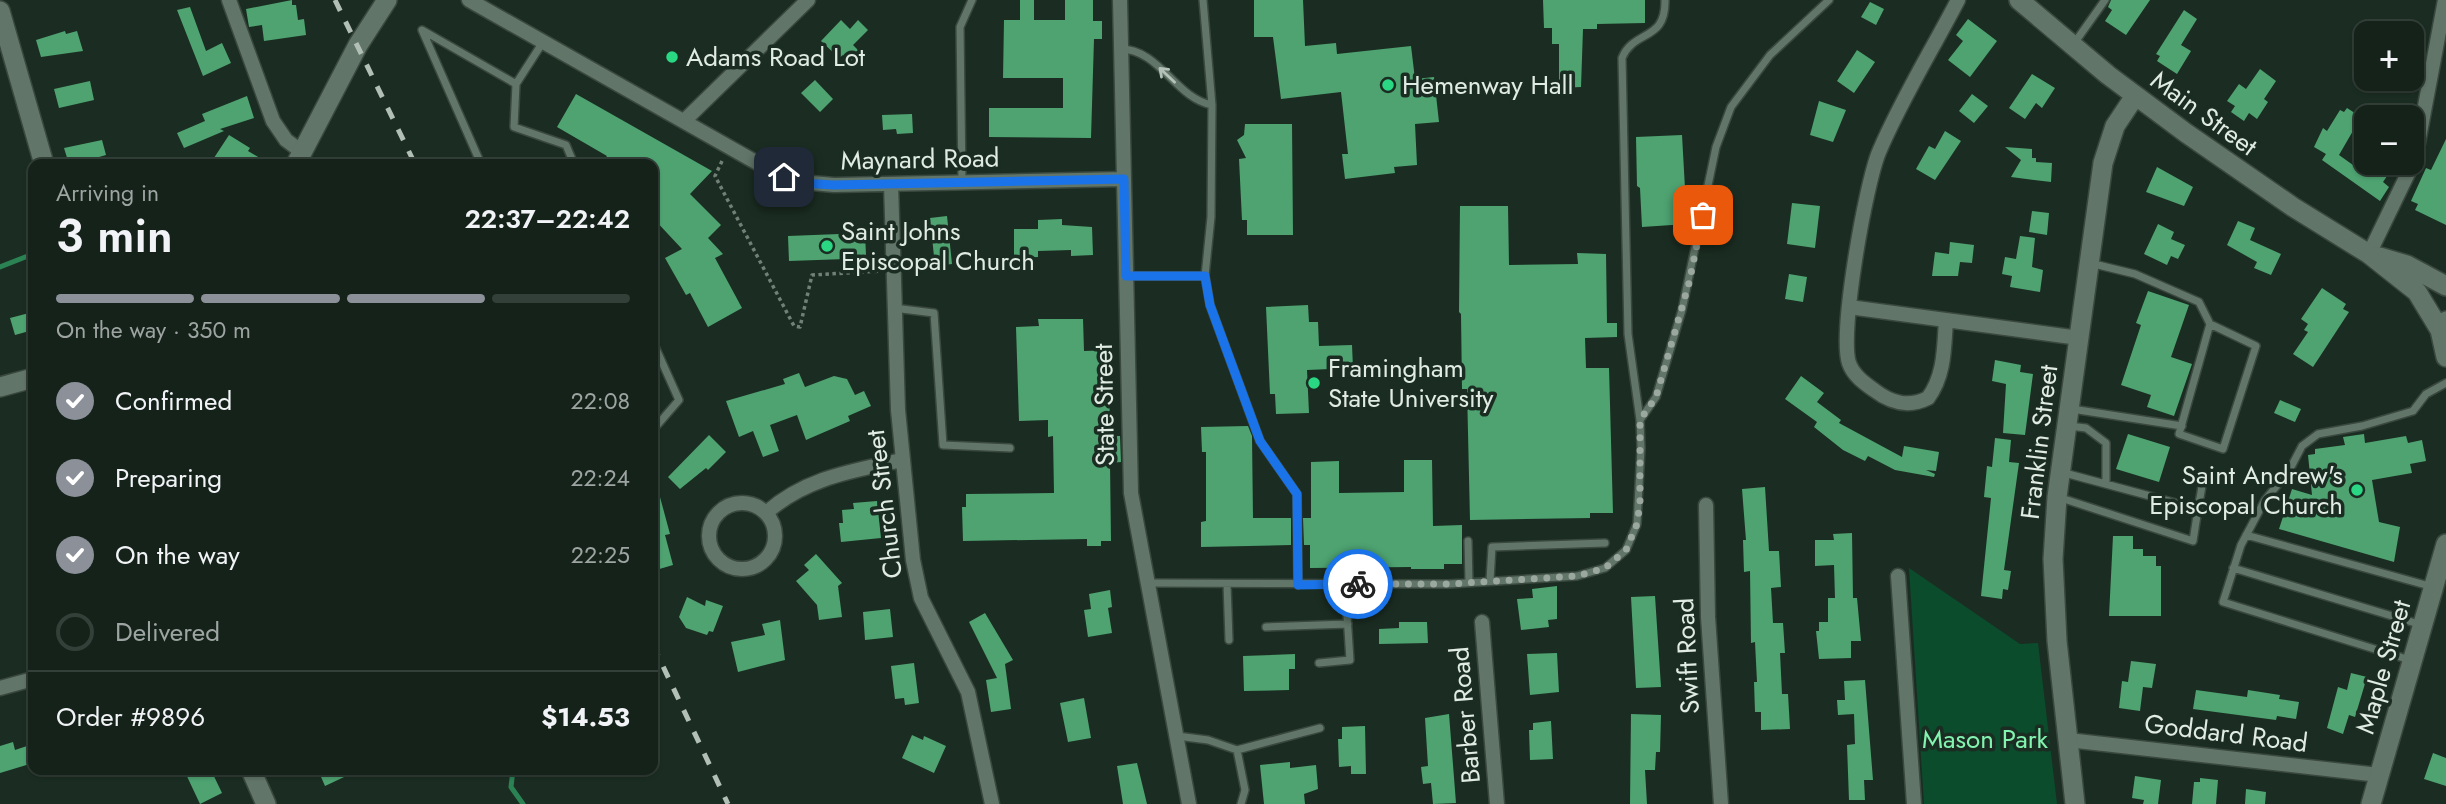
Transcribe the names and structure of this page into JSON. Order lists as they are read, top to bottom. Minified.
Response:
{"streets":{"street":["Main Street","Maynard Road","State Street","Franklin Street","Church Street","Swift Road","Maple Street","Barber Road","Goddard Road"]},"crossings":[["Main Street","Franklin Street"],["Maynard Road","State Street"],["Maynard Road","Church Street"],["Franklin Street","Goddard Road"],["Maple Street","Goddard Road"]],"parks":["Mason Park"],"places":["Adams Road Lot","Hemenway Hall","Saint Johns Episcopal Church","Framingham State University","Saint Andrew's Episcopal Church"],"page":{"map_buttons":["+","−"],"heading":["3 min","Arriving in","22:37–22:42"],"panel":["Order #9896","$14.53"],"bar":"On the way · 350 m","list":[["Confirmed","22:08"],["Preparing","22:24"],["On the way","22:25"],"Delivered"]}}
